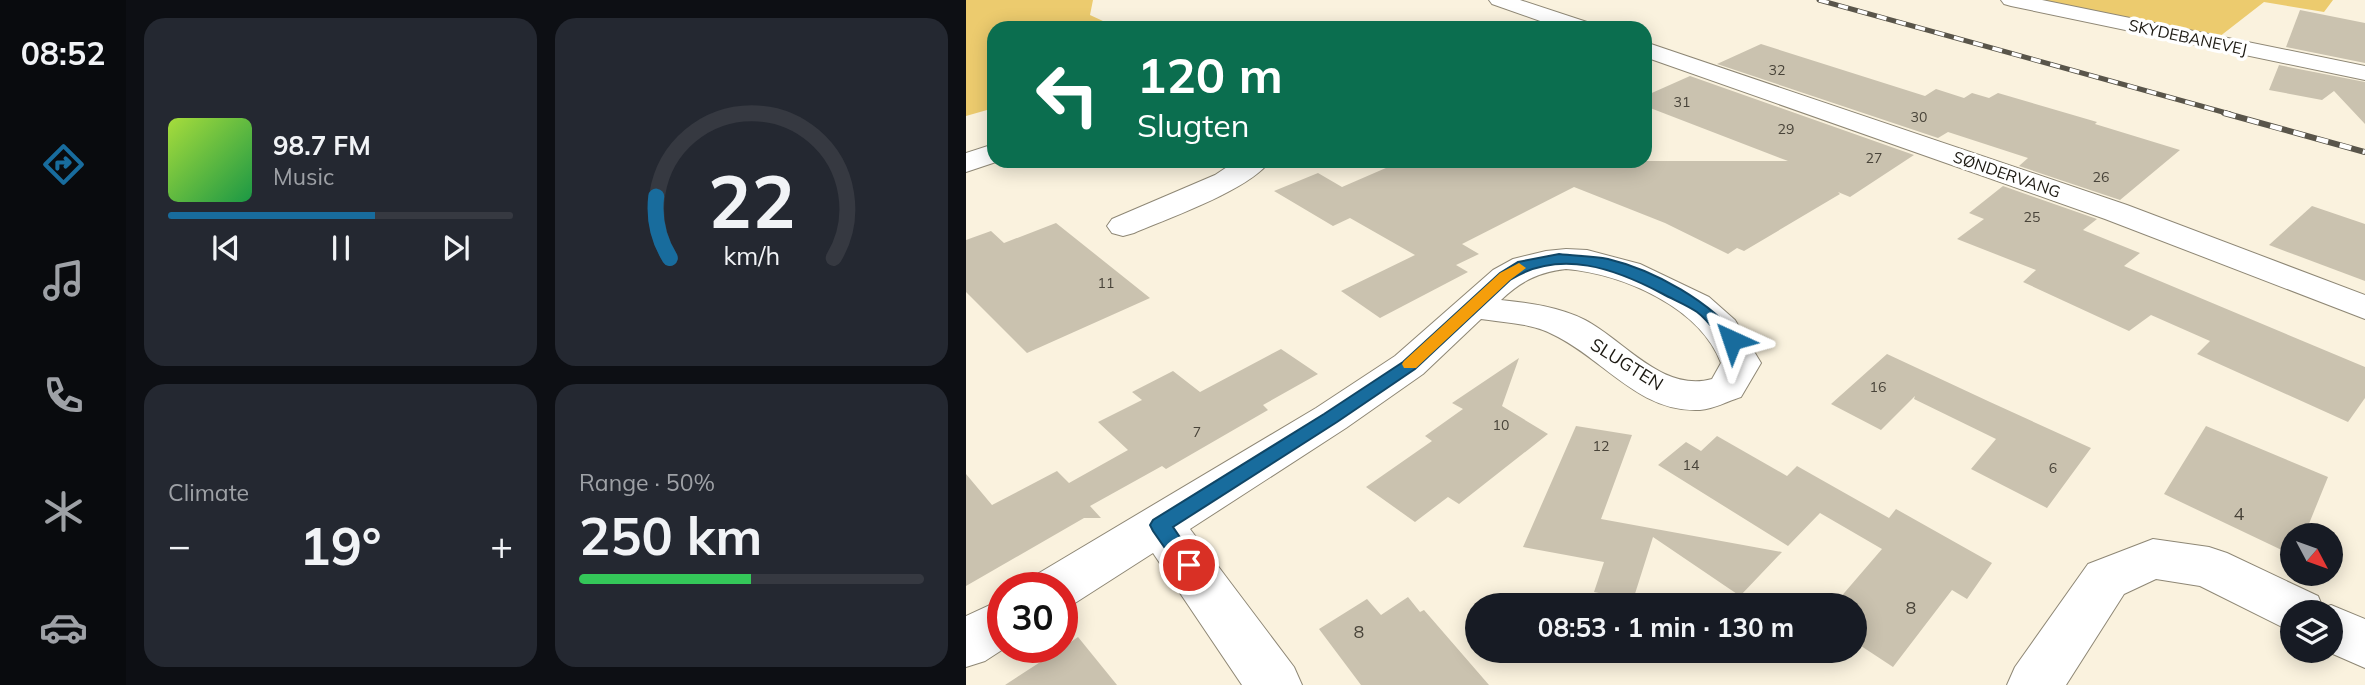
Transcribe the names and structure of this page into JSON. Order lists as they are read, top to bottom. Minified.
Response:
{"streets":{"street":["SKYDEBANEVEJ","SØNDERVANG","SLUGTEN"]},"house_numbers":["32","31","30","29","27","26","25","11","16","10","7","12","14","6","4","8","8"],"north":"bottom right","page":{"tabs":"08:52","turn":["120 m","Slugten"],"song":["98.7 FM","Music"],"tile":["Climate",["Range · 50%","250 km"]],"heat":["−","19°","+"],"limit":"30","trip":"08:53 · 1 min · 130 m","gauge":["22","km/h"]}}
